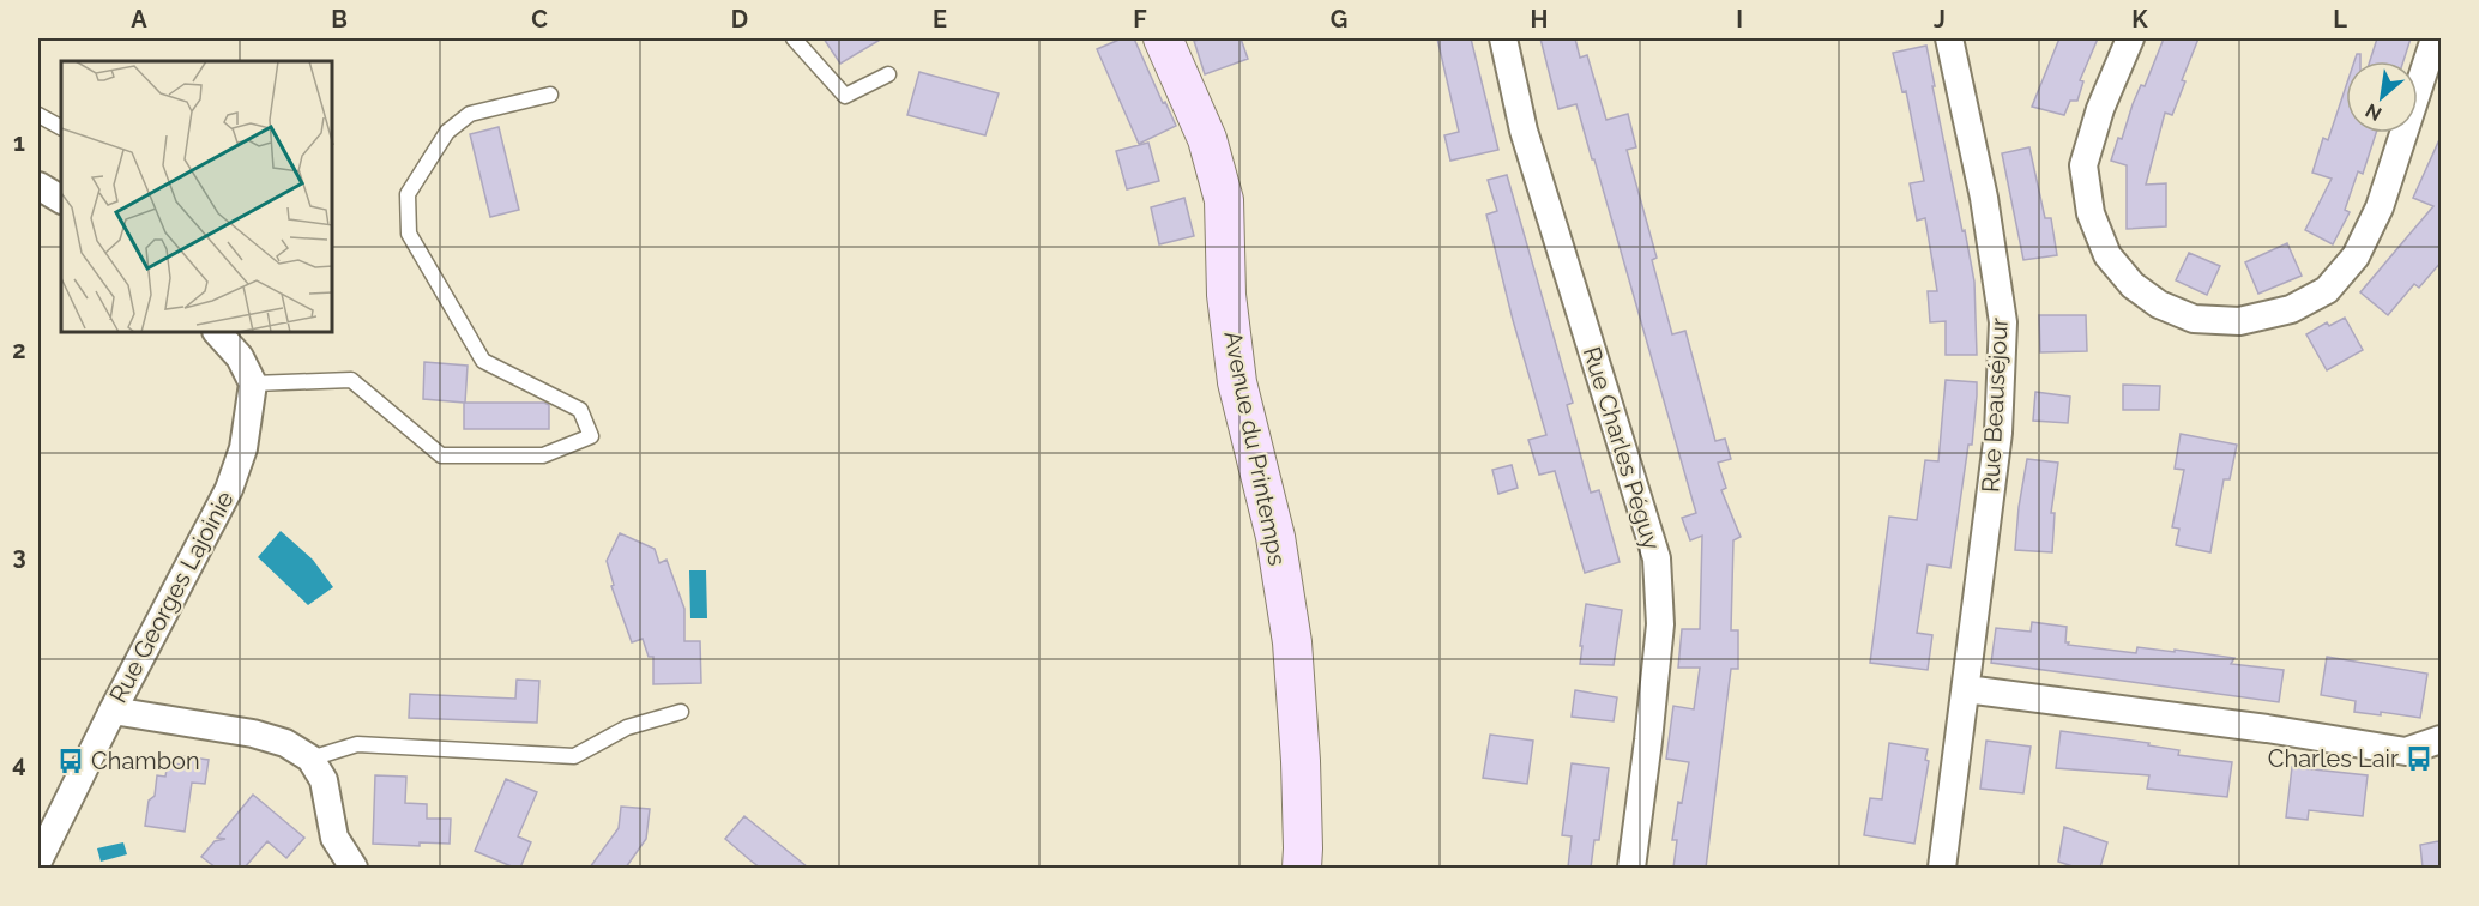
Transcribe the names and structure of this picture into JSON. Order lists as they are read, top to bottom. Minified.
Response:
{"streets":{"street":["Rue Beauséjour","Avenue du Printemps","Rue Charles Péguy","Rue Georges Lajoinie"]},"places":{"bus stop":["Charles Lair","Chambon"]},"north":"bottom left","grid":{"columns":["A","B","C","D","E","F","G","H","I","J","K","L"],"rows":["1","2","3","4"]}}
